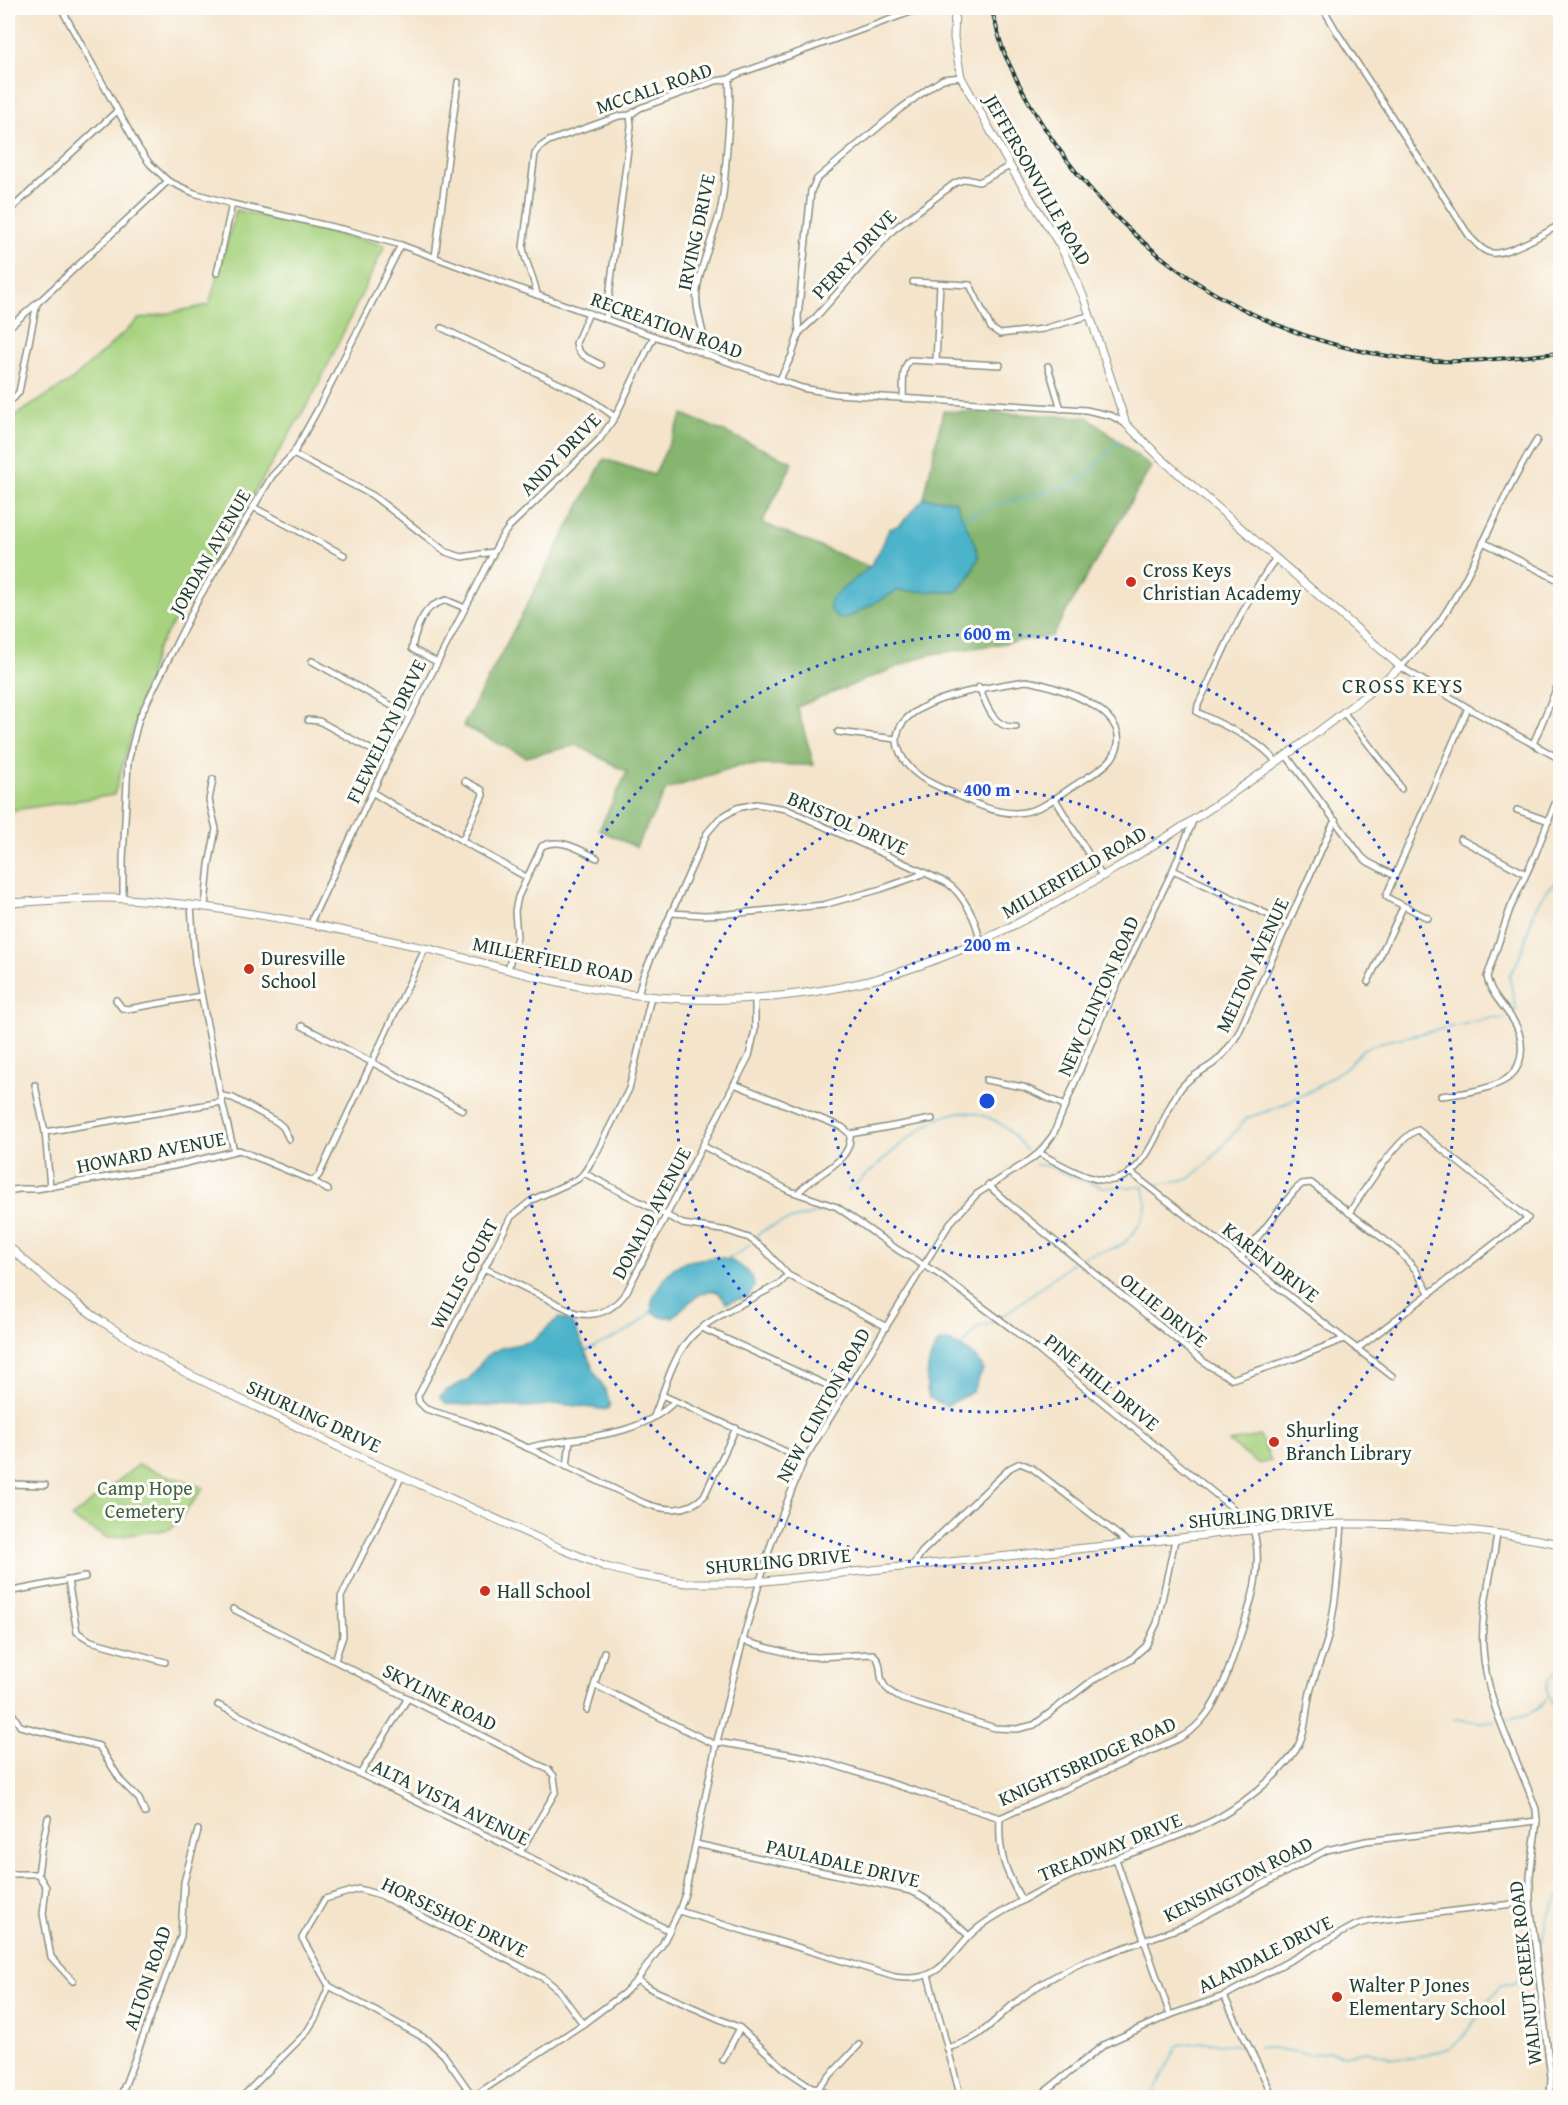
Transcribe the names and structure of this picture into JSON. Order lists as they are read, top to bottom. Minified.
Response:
{"streets":{"main road":["JEFFERSONVILLE ROAD","MILLERFIELD ROAD","SHURLING DRIVE"],"street":["MCCALL ROAD","IRVING DRIVE","PERRY DRIVE","RECREATION ROAD","ANDY DRIVE","JORDAN AVENUE","FLEWELLYN DRIVE","BRISTOL DRIVE","MELTON AVENUE","NEW CLINTON ROAD","HOWARD AVENUE","DONALD AVENUE","KAREN DRIVE","WILLIS COURT","OLLIE DRIVE","PINE HILL DRIVE","SKYLINE ROAD","KNIGHTSBRIDGE ROAD","ALTA VISTA AVENUE","TREADWAY DRIVE","PAULADALE DRIVE","KENSINGTON ROAD","HORSESHOE DRIVE","ALANDALE DRIVE","WALNUT CREEK ROAD","ALTON ROAD"]},"crossings":[["MCCALL ROAD","IRVING DRIVE"],["MCCALL ROAD","RECREATION ROAD"],["JEFFERSONVILLE ROAD","PERRY DRIVE"],["JEFFERSONVILLE ROAD","RECREATION ROAD"],["JEFFERSONVILLE ROAD","MILLERFIELD ROAD"],["IRVING DRIVE","RECREATION ROAD"],["PERRY DRIVE","RECREATION ROAD"],["RECREATION ROAD","ANDY DRIVE"],["RECREATION ROAD","JORDAN AVENUE"],["ANDY DRIVE","FLEWELLYN DRIVE"],["JORDAN AVENUE","MILLERFIELD ROAD"],["FLEWELLYN DRIVE","MILLERFIELD ROAD"],["BRISTOL DRIVE","MILLERFIELD ROAD"],["MILLERFIELD ROAD","NEW CLINTON ROAD"],["MILLERFIELD ROAD","DONALD AVENUE"],["MILLERFIELD ROAD","WILLIS COURT"],["MELTON AVENUE","KAREN DRIVE"],["NEW CLINTON ROAD","OLLIE DRIVE"],["NEW CLINTON ROAD","PINE HILL DRIVE"],["NEW CLINTON ROAD","SHURLING DRIVE"],["NEW CLINTON ROAD","KNIGHTSBRIDGE ROAD"],["NEW CLINTON ROAD","ALTA VISTA AVENUE"],["NEW CLINTON ROAD","PAULADALE DRIVE"],["NEW CLINTON ROAD","HORSESHOE DRIVE"],["DONALD AVENUE","WILLIS COURT"],["DONALD AVENUE","PINE HILL DRIVE"],["KAREN DRIVE","OLLIE DRIVE"],["PINE HILL DRIVE","SHURLING DRIVE"],["PINE HILL DRIVE","KNIGHTSBRIDGE ROAD"],["SHURLING DRIVE","KNIGHTSBRIDGE ROAD"],["SHURLING DRIVE","TREADWAY DRIVE"],["SHURLING DRIVE","WALNUT CREEK ROAD"],["SKYLINE ROAD","ALTA VISTA AVENUE"],["TREADWAY DRIVE","PAULADALE DRIVE"],["KENSINGTON ROAD","WALNUT CREEK ROAD"],["ALANDALE DRIVE","WALNUT CREEK ROAD"]],"districts":["CROSS KEYS"],"parks":["Camp Hope Cemetery"],"places":["Cross Keys Christian Academy","Duresville School","Shurling Branch Library","Hall School","Walter P Jones Elementary School"],"rings":["600 m","400 m","200 m"]}
